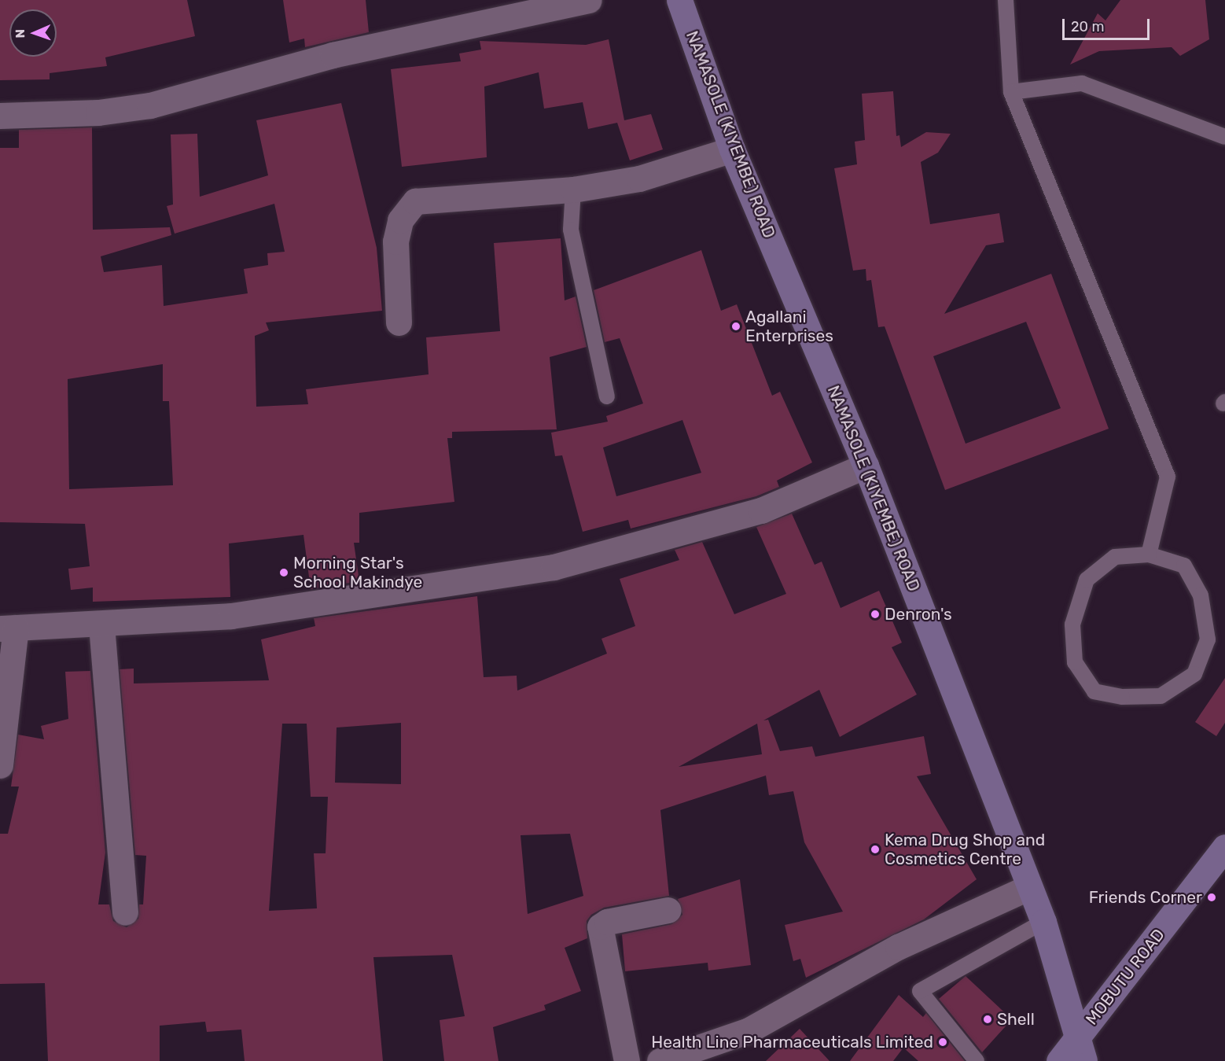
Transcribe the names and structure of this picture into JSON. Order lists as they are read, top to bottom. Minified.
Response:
{"streets":{"main road":["NAMASOLE (KIYEMBE) ROAD","MOBUTU ROAD"]},"crossings":[["NAMASOLE (KIYEMBE) ROAD","MOBUTU ROAD"]],"places":["Agallani Enterprises","Morning Star's School Makindye","Denron's","Kema Drug Shop and Cosmetics Centre","Friends Corner","Shell","Health Line Pharmaceuticals Limited"],"scale_bar":"20 m","north":"left"}
